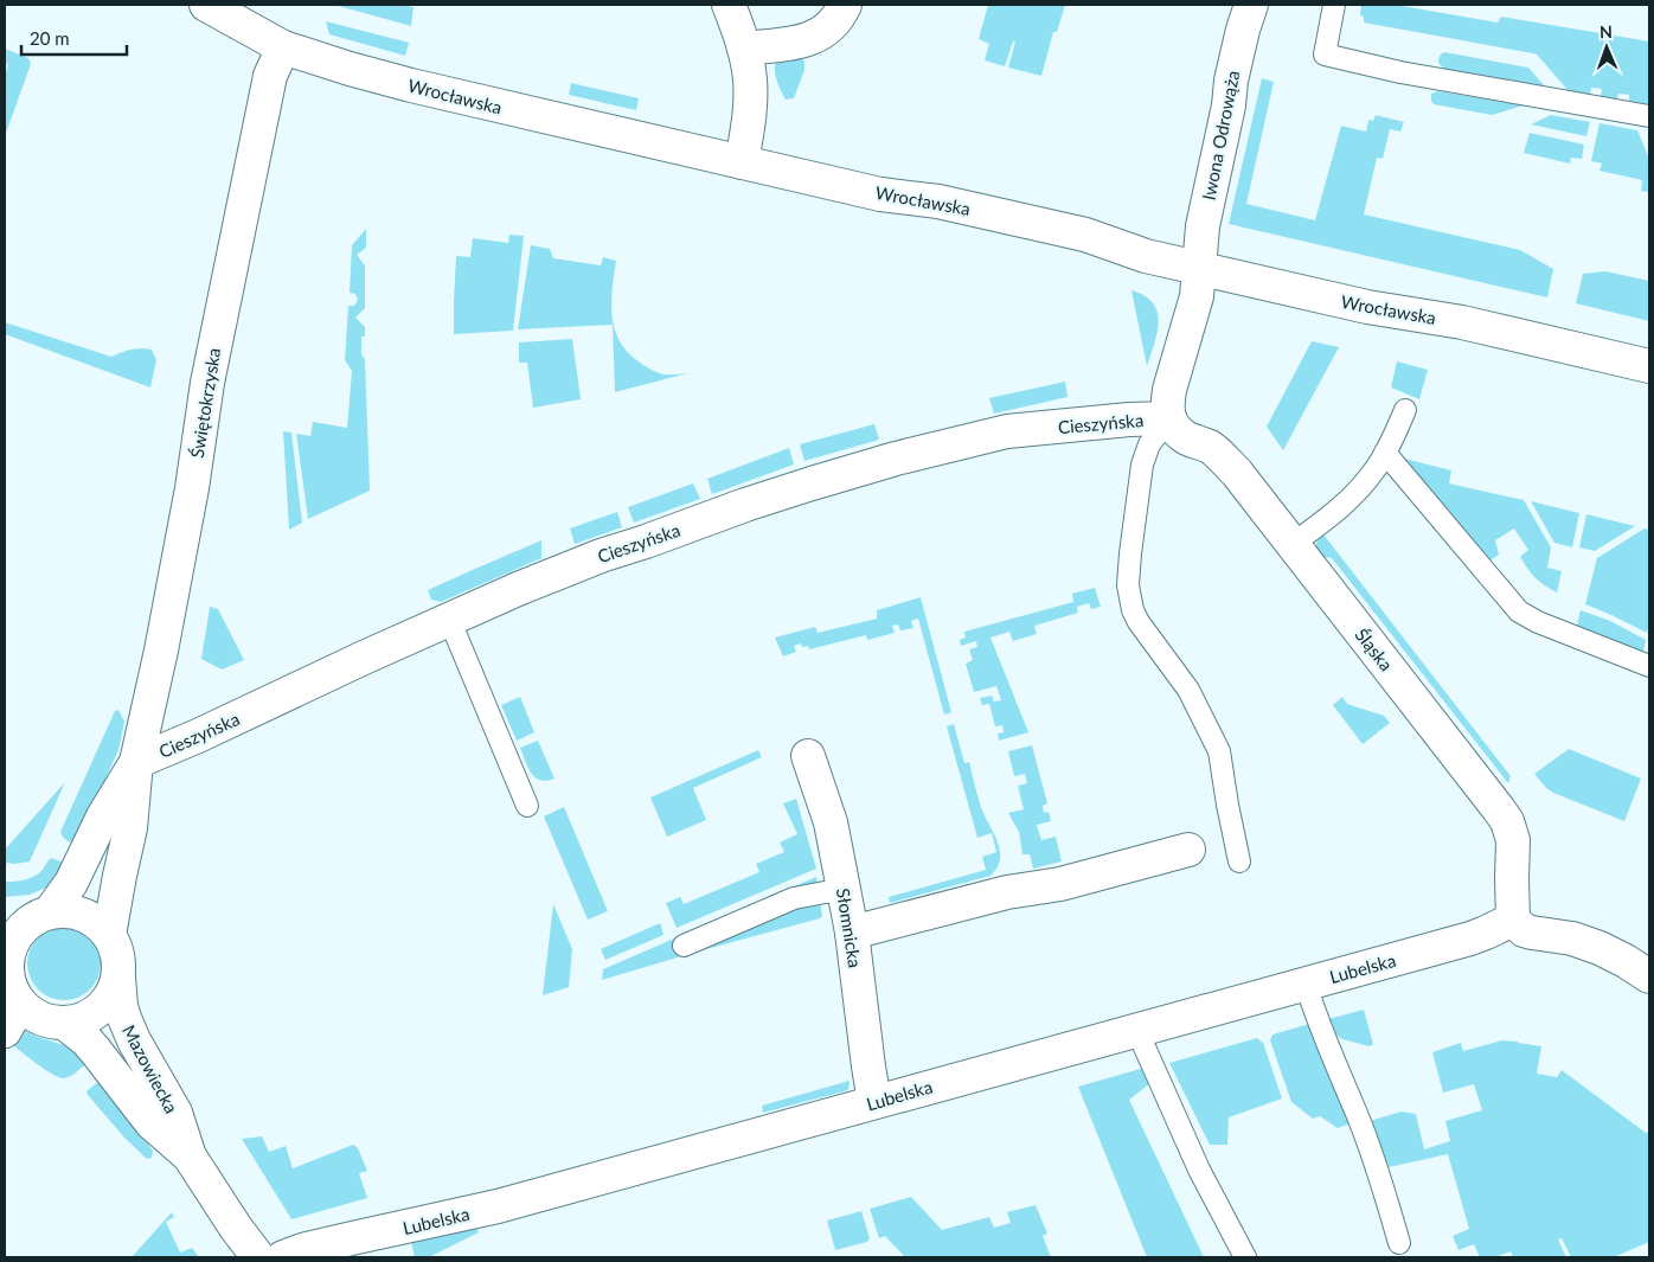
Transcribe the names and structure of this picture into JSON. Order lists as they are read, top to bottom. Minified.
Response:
{"streets":{"street":["Wrocławska","Iwona Odrowąża","Świętokrzyska","Cieszyńska","Śląska","Słomnicka","Lubelska","Mazowiecka"]},"crossings":[["Wrocławska","Iwona Odrowąża"],["Wrocławska","Świętokrzyska"],["Świętokrzyska","Cieszyńska"],["Świętokrzyska","Mazowiecka"],["Cieszyńska","Śląska"],["Śląska","Lubelska"],["Słomnicka","Lubelska"]],"scale_bar":"20 m","north":"top"}
